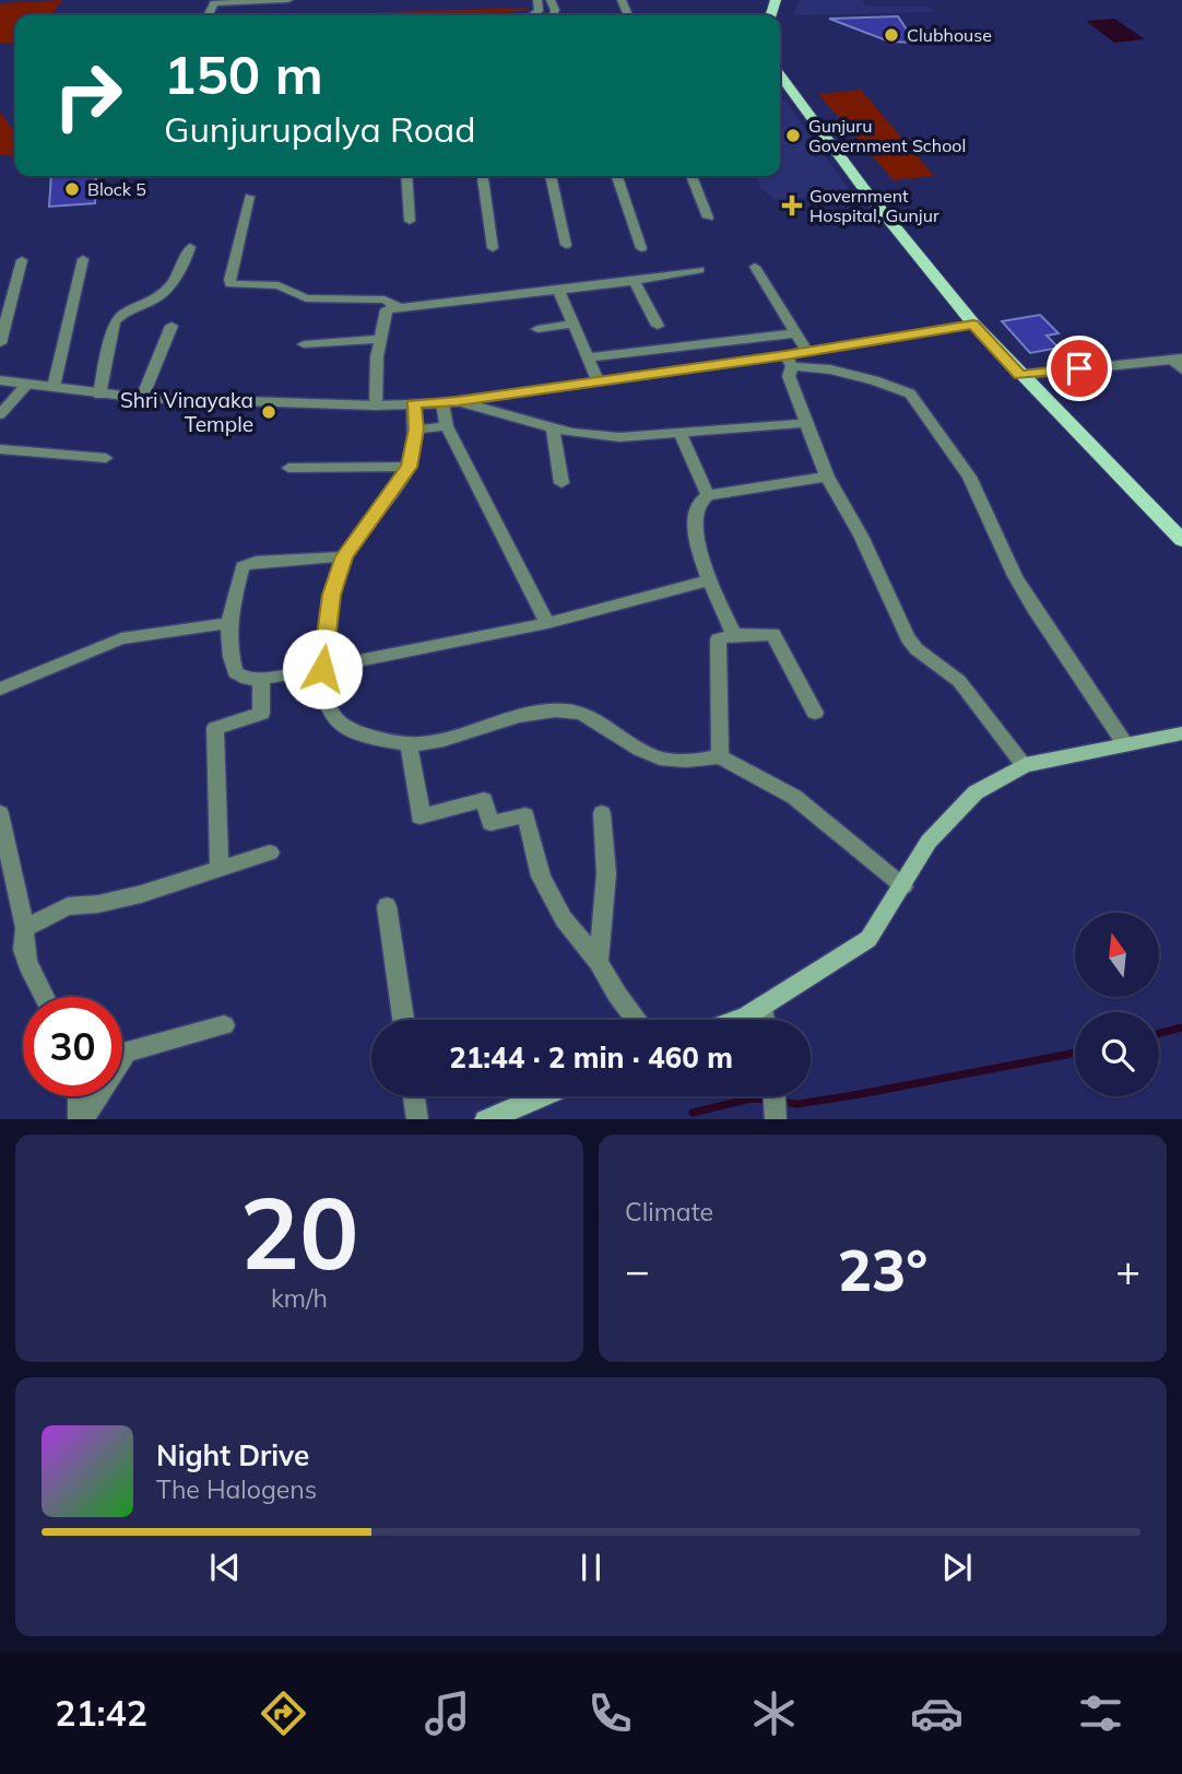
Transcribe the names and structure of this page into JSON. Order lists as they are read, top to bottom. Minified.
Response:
{"places":{"other":["Clubhouse","Gunjuru Government School","Block 5","Shri Vinayaka Temple"],"health":["Government Hospital, Gunjur"]},"north":"top","page":{"turn":["150 m","Gunjurupalya Road"],"limit":"30","trip":"21:44 · 2 min · 460 m","tile":[["20","km/h"],"Climate"],"heat":["−","23°","+"],"song":["Night Drive","The Halogens"],"tabs":"21:42"}}
